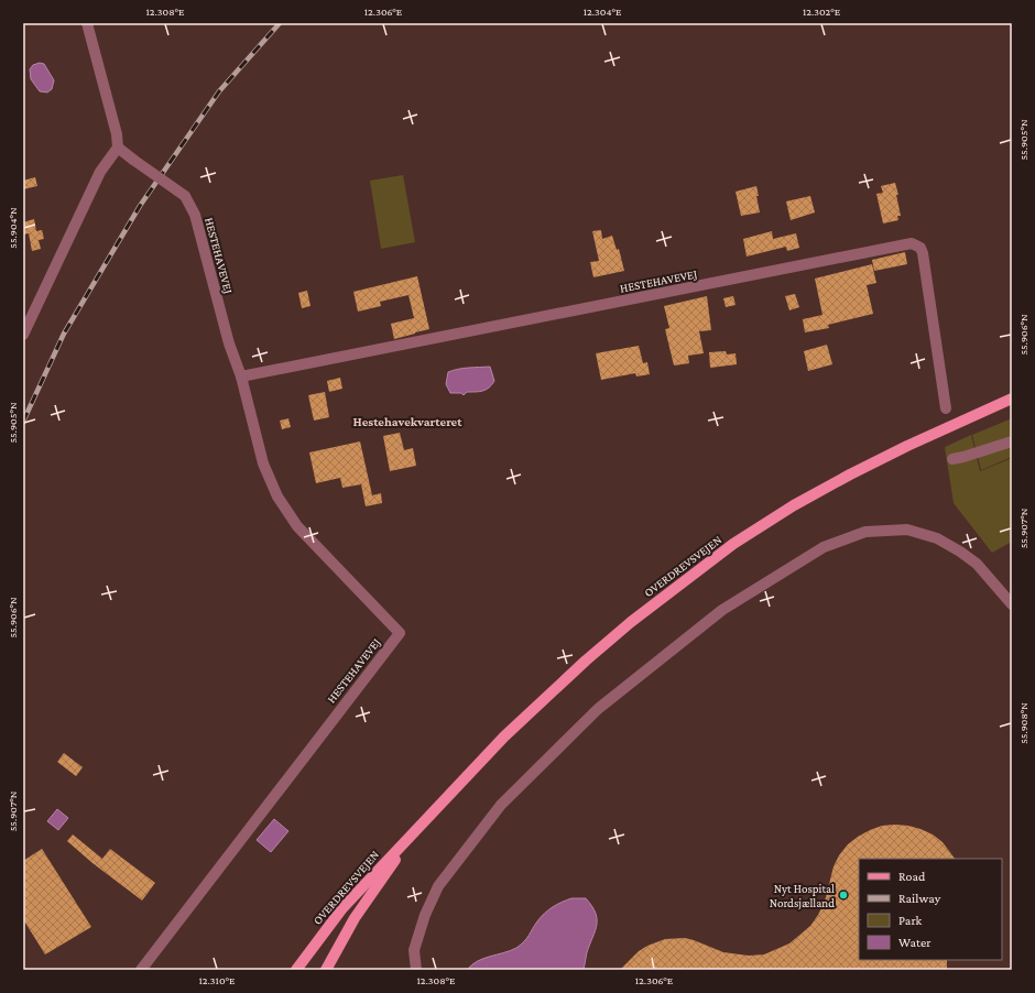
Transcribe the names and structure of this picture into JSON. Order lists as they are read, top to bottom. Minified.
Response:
{"streets":{"main road":["OVERDREVSVEJEN"],"street":["HESTEHAVEVEJ"]},"districts":["Hestehavekvarteret"],"places":["Nyt Hospital Nordsjælland"],"legend":["Road","Railway","Park","Water"],"coordinates":["12.308°E","12.306°E","12.304°E","12.302°E","55.905°N","55.904°N","55.906°N","55.907°N","55.908°N","12.310°E"]}
